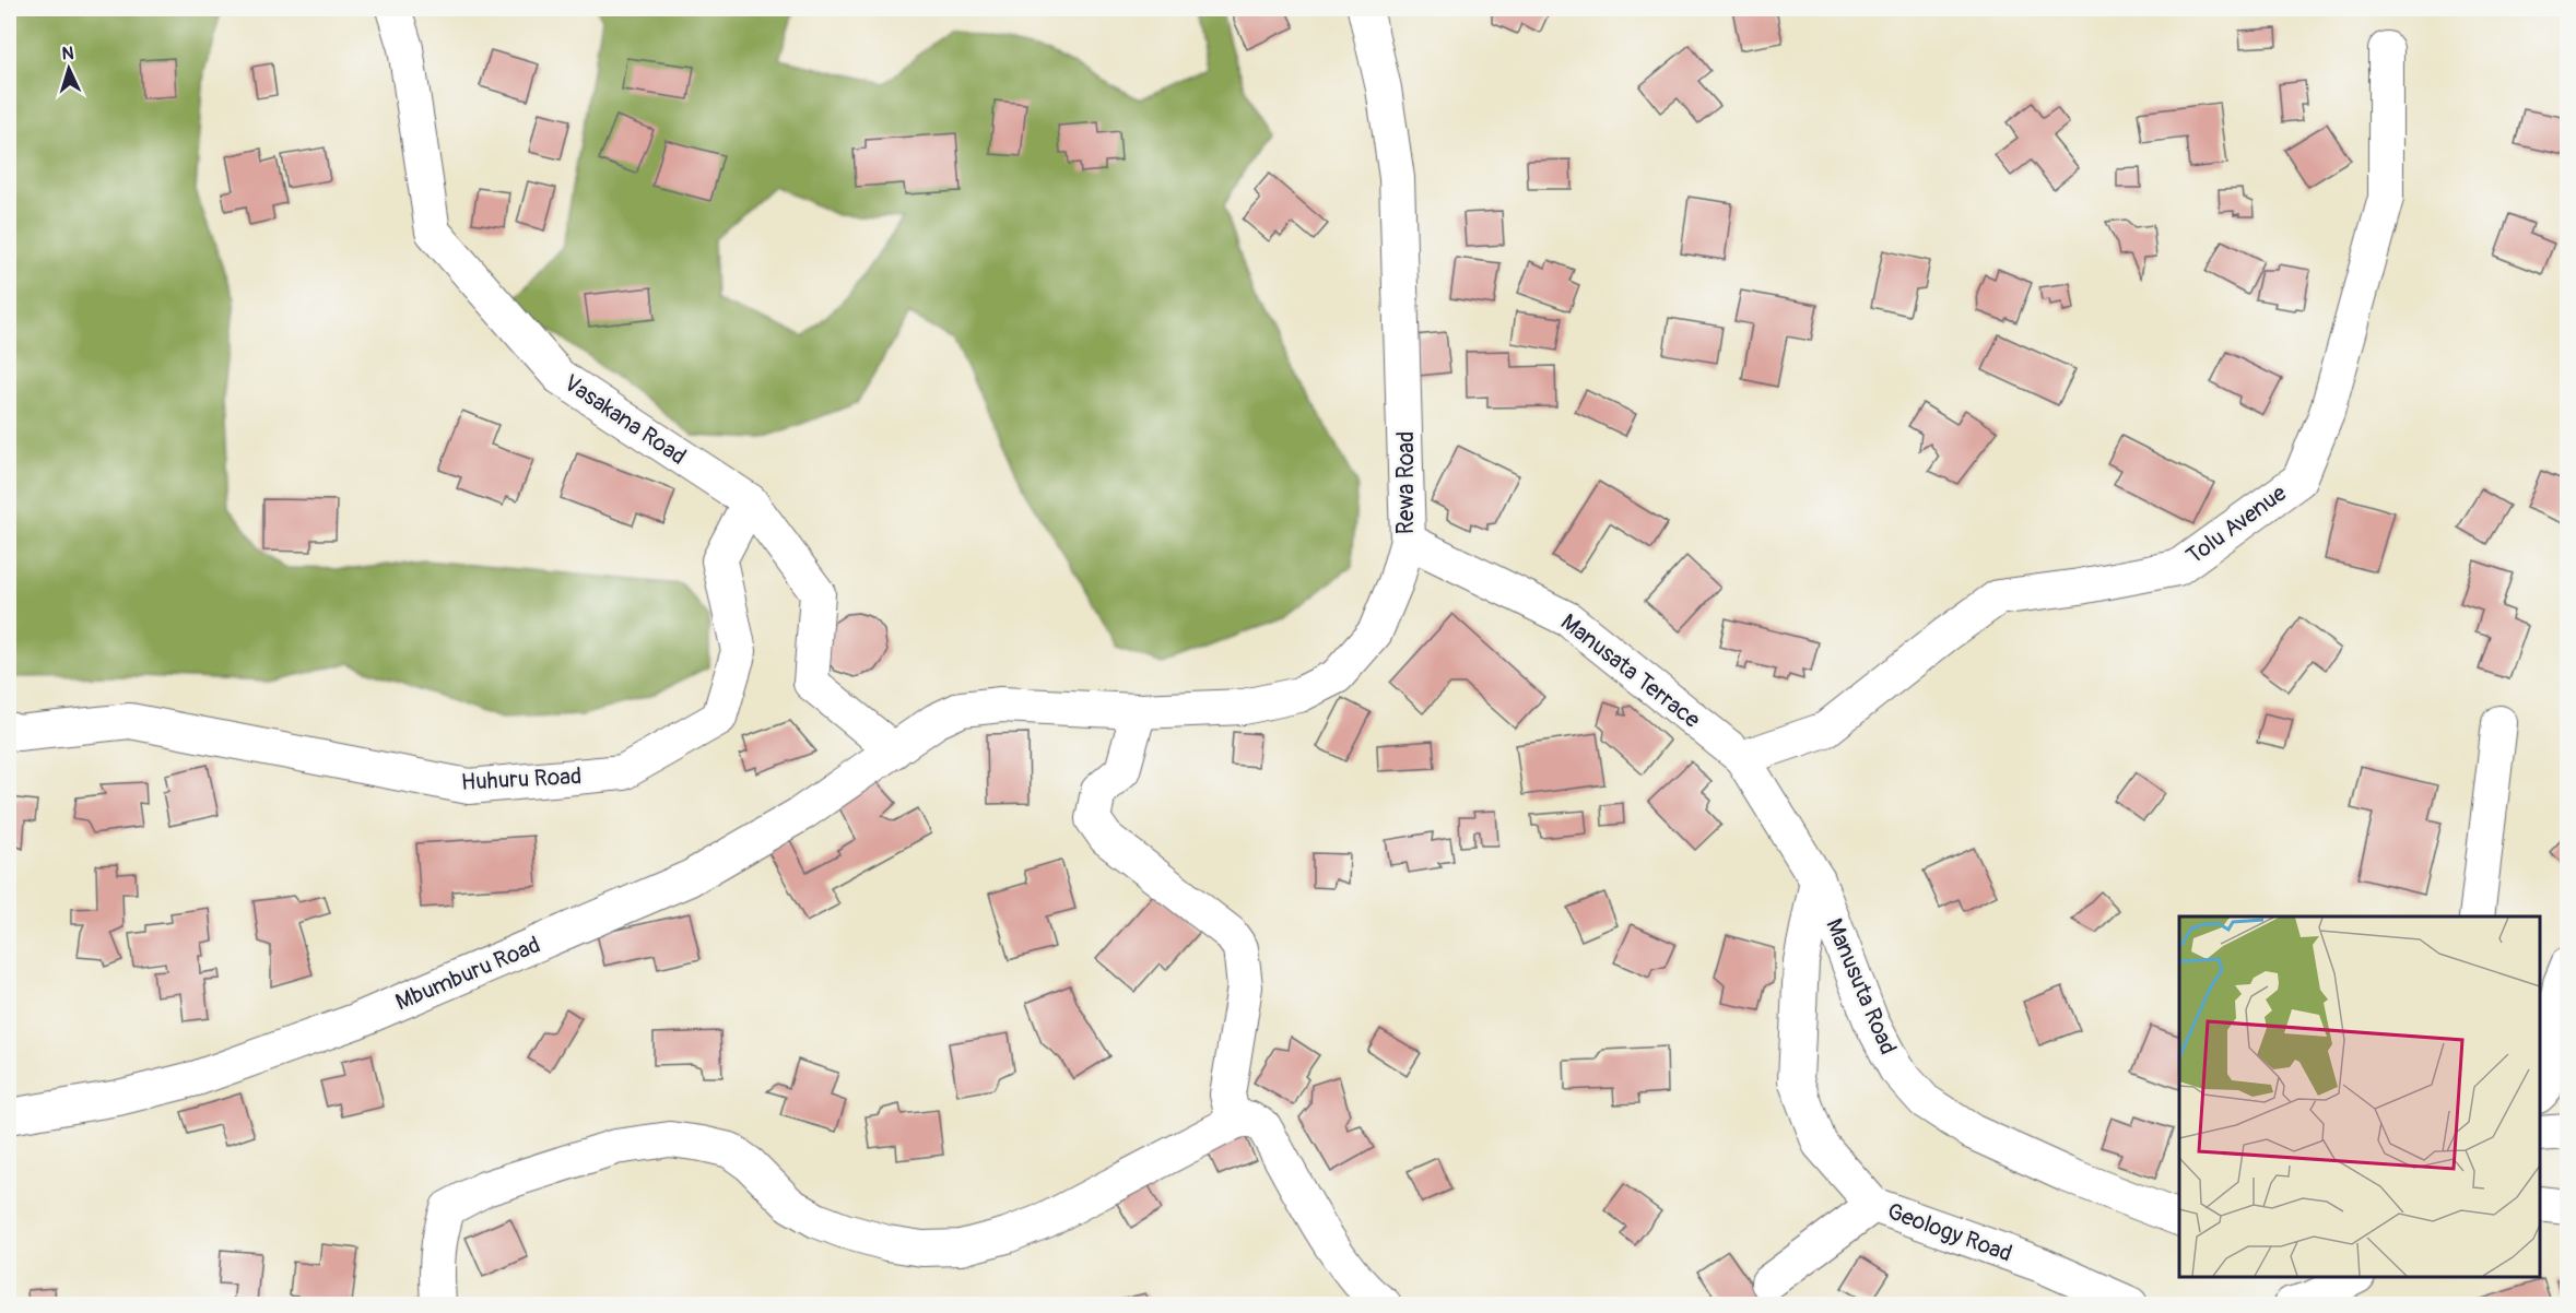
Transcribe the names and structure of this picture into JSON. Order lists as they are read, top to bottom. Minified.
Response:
{"streets":{"street":["Vasakana Road","Rewa Road","Tolu Avenue","Manusata Terrace","Huhuru Road","Mbumburu Road","Manusuta Road","Geology Road"]},"crossings":[["Vasakana Road","Rewa Road"],["Vasakana Road","Huhuru Road"],["Vasakana Road","Mbumburu Road"],["Rewa Road","Manusata Terrace"],["Rewa Road","Mbumburu Road"],["Tolu Avenue","Manusata Terrace"],["Tolu Avenue","Manusuta Road"],["Manusata Terrace","Manusuta Road"],["Manusuta Road","Geology Road"]],"north":"top"}
